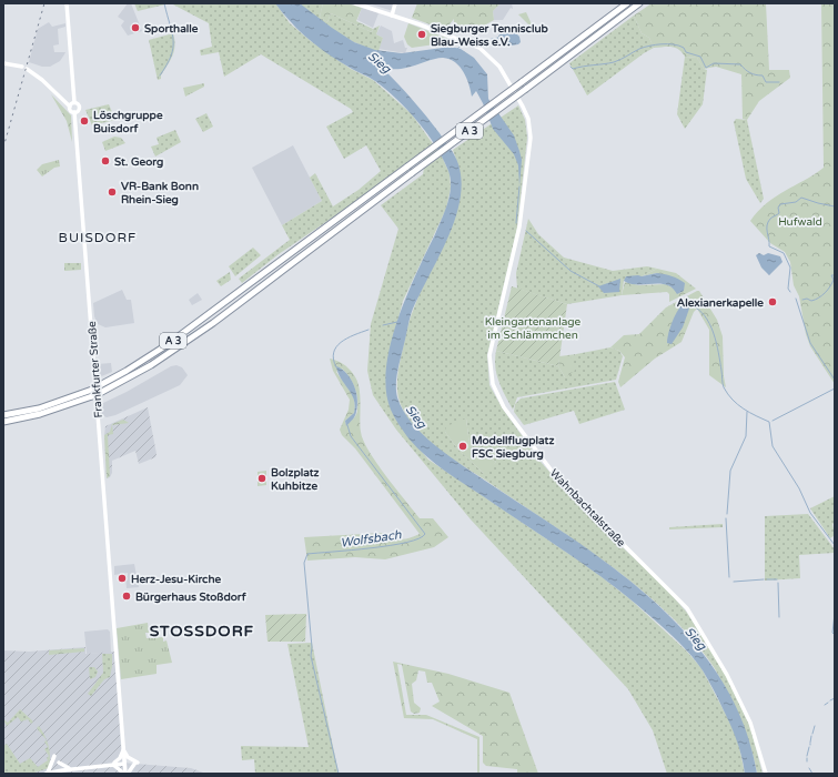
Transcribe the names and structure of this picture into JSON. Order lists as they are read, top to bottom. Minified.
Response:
{"streets":{"highway":["A 3"],"main road":["Frankfurter Straße","Wahnbachtalstraße"]},"districts":["BUISDORF","STOSSDORF"],"water":["Sieg","Wolfsbach"],"parks":["Hufwald","Kleingartenanlage im Schlämmchen"],"places":["Sporthalle","Siegburger Tennisclub Blau-Weiss e.V.","Löschgruppe Buisdorf","St. Georg","VR-Bank Bonn Rhein-Sieg","Alexianerkapelle","Modellflugplatz FSC Siegburg","Bolzplatz Kuhbitze","Herz-Jesu-Kirche","Bürgerhaus Stoßdorf"]}
